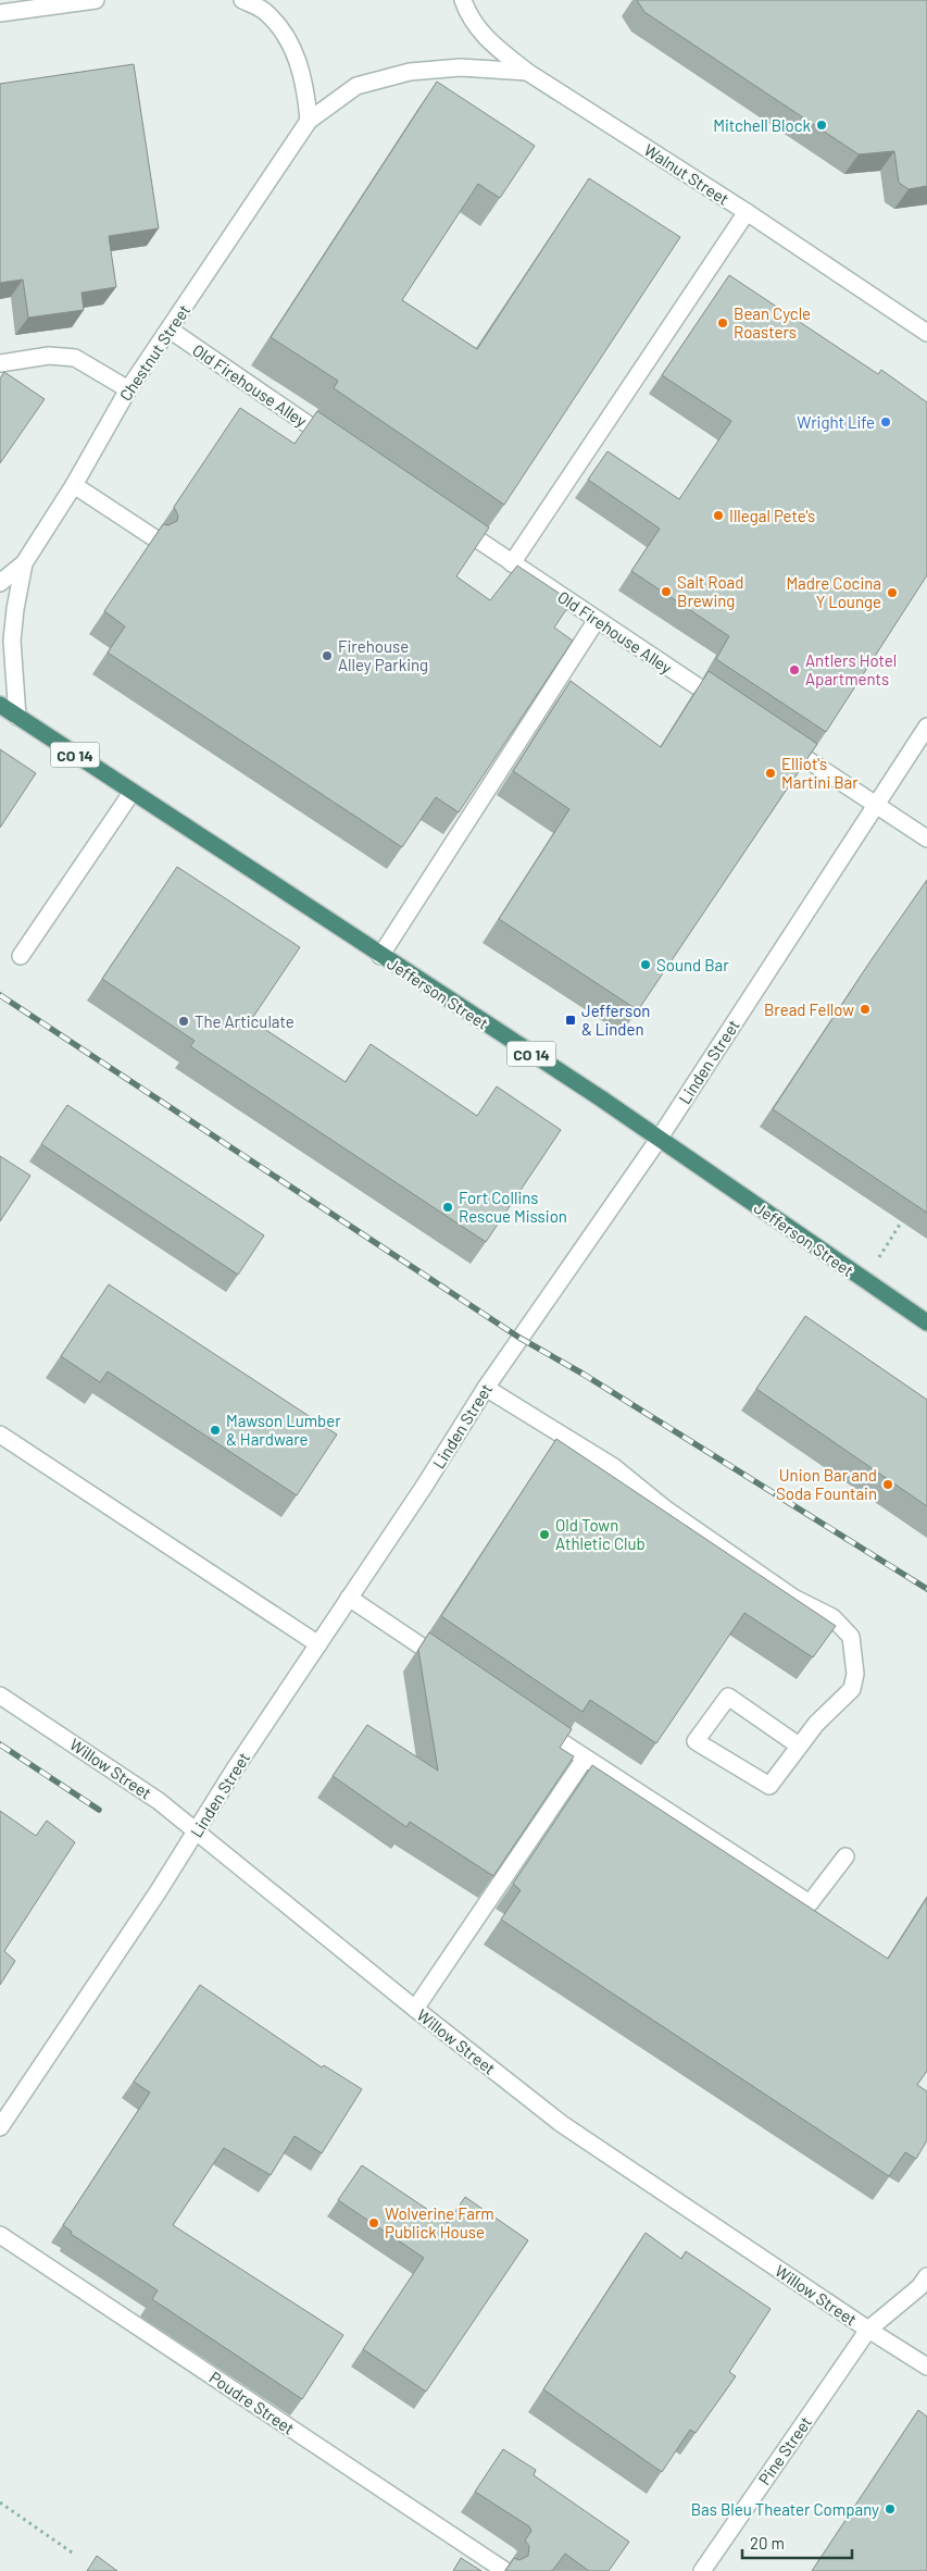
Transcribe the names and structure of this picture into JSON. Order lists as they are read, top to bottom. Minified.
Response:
{"streets":{"highway":["CO 14","Jefferson Street"],"street":["Walnut Street","Chestnut Street","Old Firehouse Alley","Linden Street","Willow Street","Poudre Street","Pine Street"]},"crossings":[["Chestnut Street","Old Firehouse Alley"],["Jefferson Street","Linden Street"],["Linden Street","Willow Street"],["Willow Street","Pine Street"]],"places":{"other":["Mitchell Block","Bean Cycle Roasters","Wright Life","Illegal Pete's","Salt Road Brewing","Madre Cocina Y Lounge","Firehouse Alley Parking","Antlers Hotel Apartments","Elliot's Martini Bar","Sound Bar","Bread Fellow","The Articulate","Fort Collins Rescue Mission","Mawson Lumber & Hardware","Union Bar and Soda Fountain","Old Town Athletic Club","Wolverine Farm Publick House","Bas Bleu Theater Company"],"transit":["Jefferson & Linden"]},"scale_bar":"20 m"}
